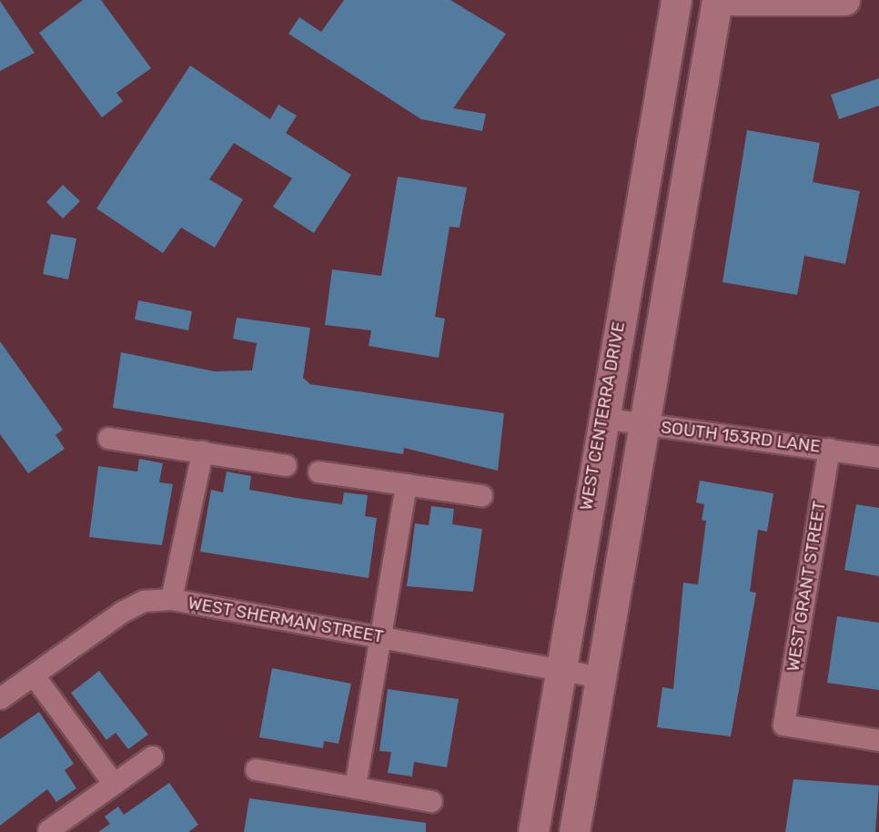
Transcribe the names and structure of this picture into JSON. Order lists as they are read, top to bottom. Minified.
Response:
{"streets":{"street":["WEST CENTERRA DRIVE","SOUTH 153RD LANE","WEST GRANT STREET","WEST SHERMAN STREET"]},"crossings":[["WEST CENTERRA DRIVE","SOUTH 153RD LANE"],["WEST CENTERRA DRIVE","WEST SHERMAN STREET"],["SOUTH 153RD LANE","WEST GRANT STREET"]]}
